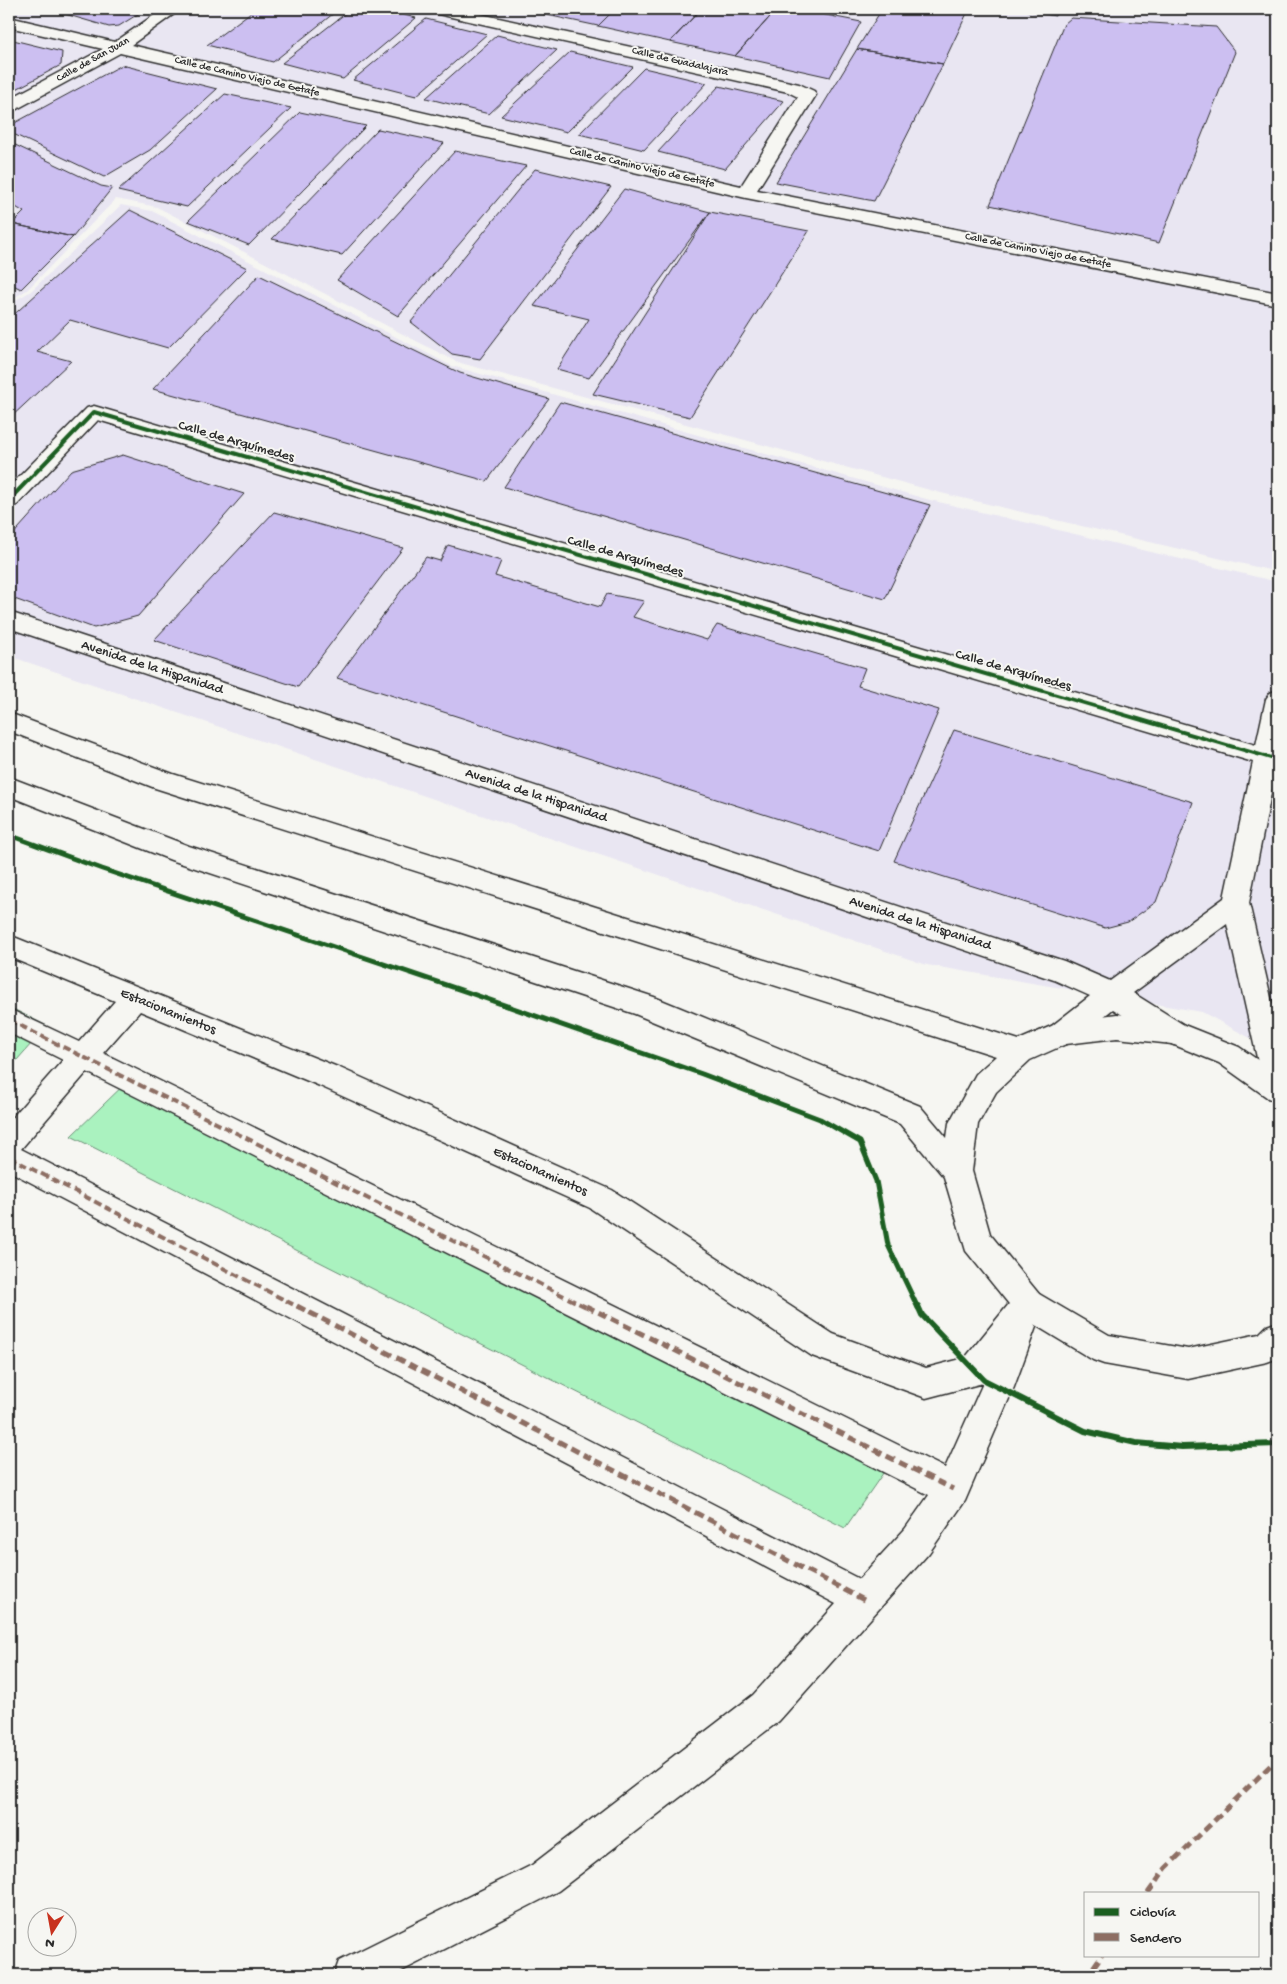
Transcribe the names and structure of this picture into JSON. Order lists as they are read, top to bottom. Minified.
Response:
{"streets":{"street":["Calle de San Juan","Calle de Guadalajara","Calle de Camino Viejo de Getafe","Calle de Arquímedes","Avenida de la Hispanidad","Estacionamientos"]},"crossings":[["Calle de San Juan","Calle de Camino Viejo de Getafe"],["Calle de Guadalajara","Calle de Camino Viejo de Getafe"]],"legend":["Ciclovía","Sendero"],"north":"bottom"}
